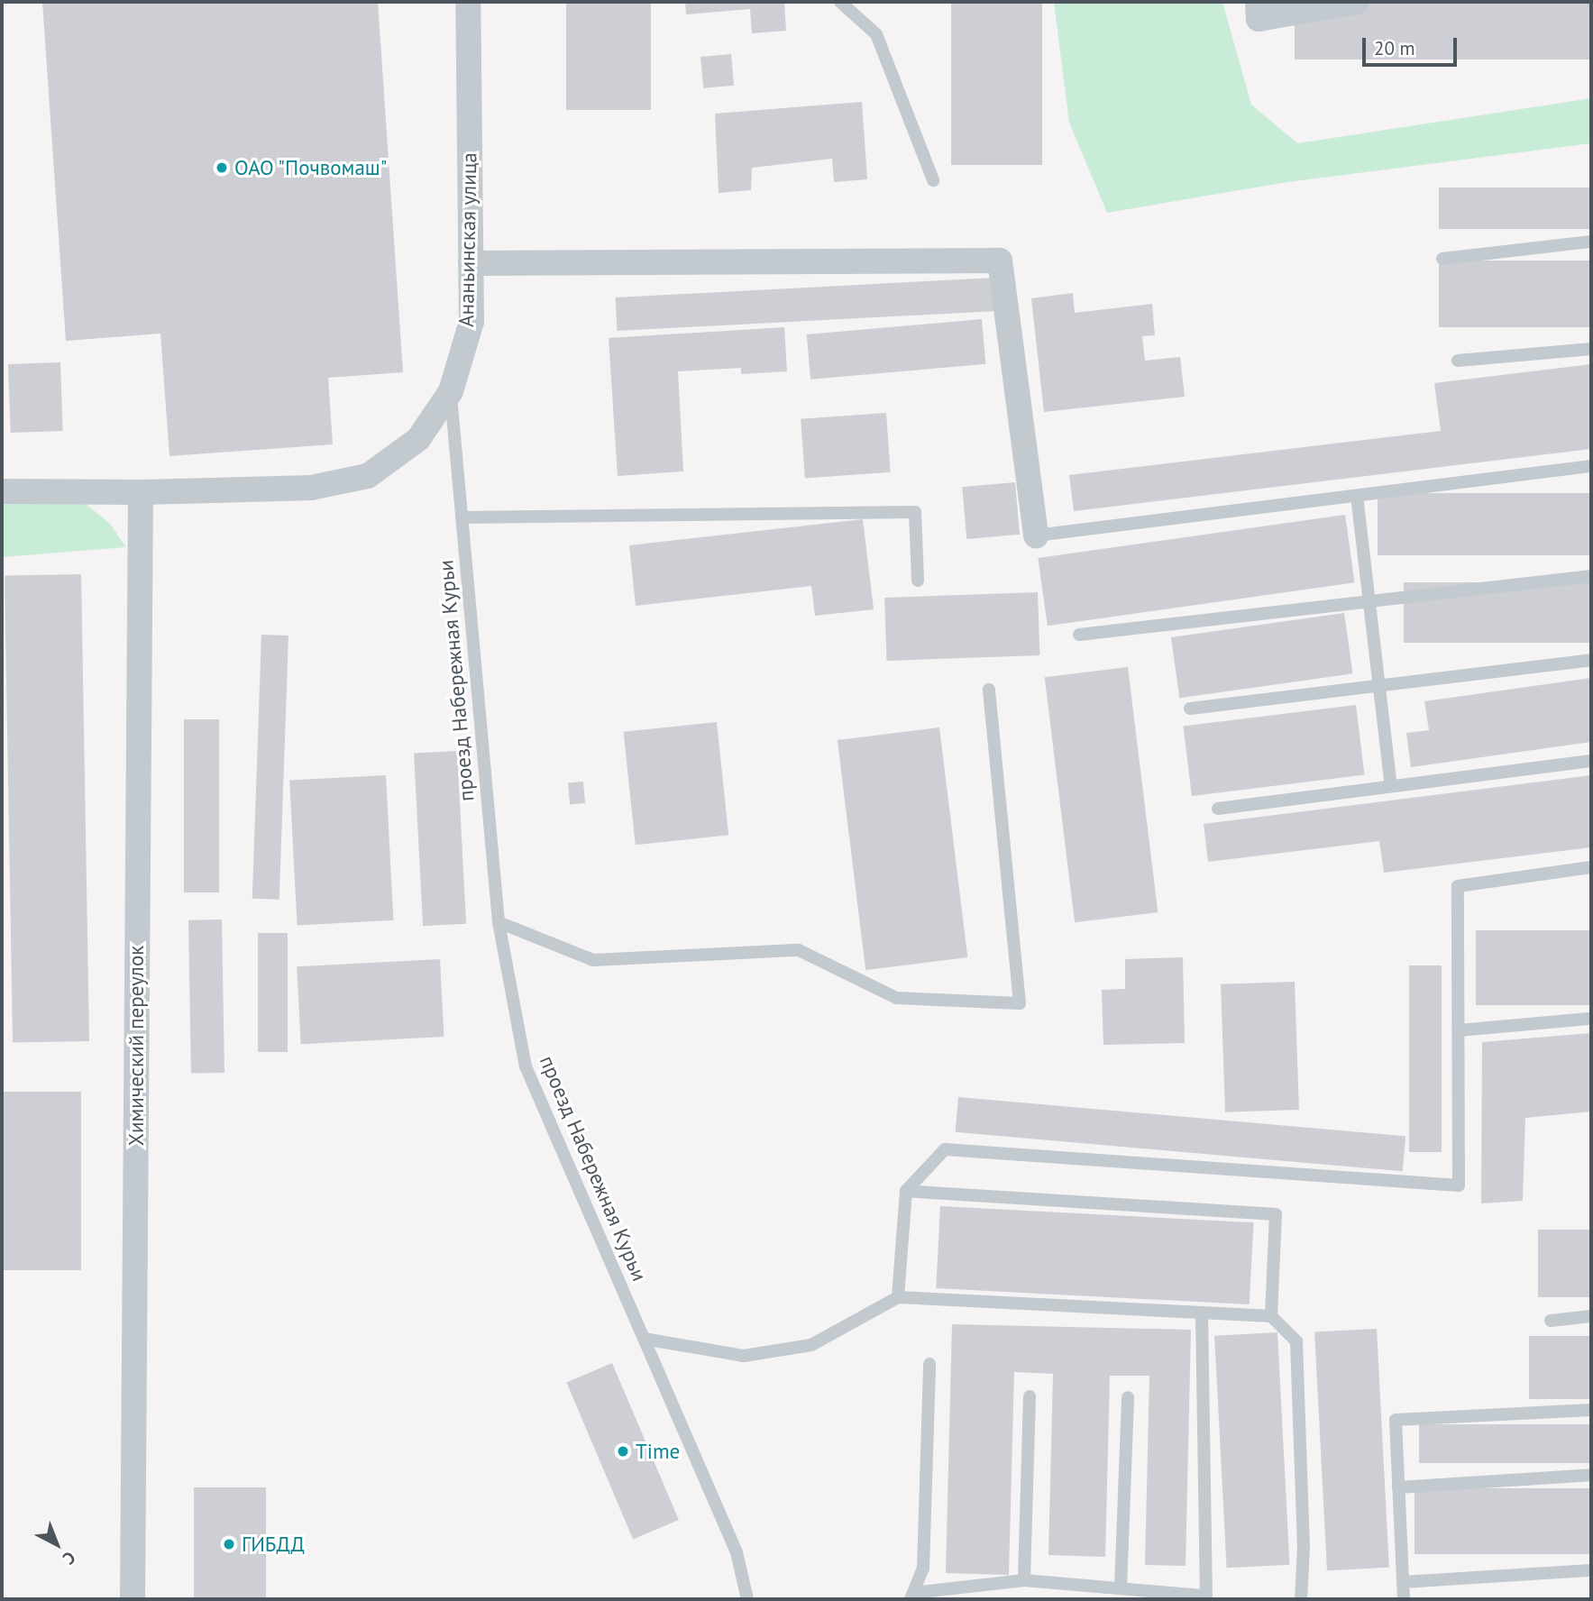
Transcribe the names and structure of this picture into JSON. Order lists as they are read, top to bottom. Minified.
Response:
{"streets":{"street":["Ананьинская улица","Химический переулок"],"lane":["проезд Набережная Курьи"]},"crossings":[["Ананьинская улица","проезд Набережная Курьи"],["Ананьинская улица","Химический переулок"]],"places":["ОАО \"Почвомаш\"","Time","ГИБДД"],"scale_bar":"20 m","north":"bottom right"}
